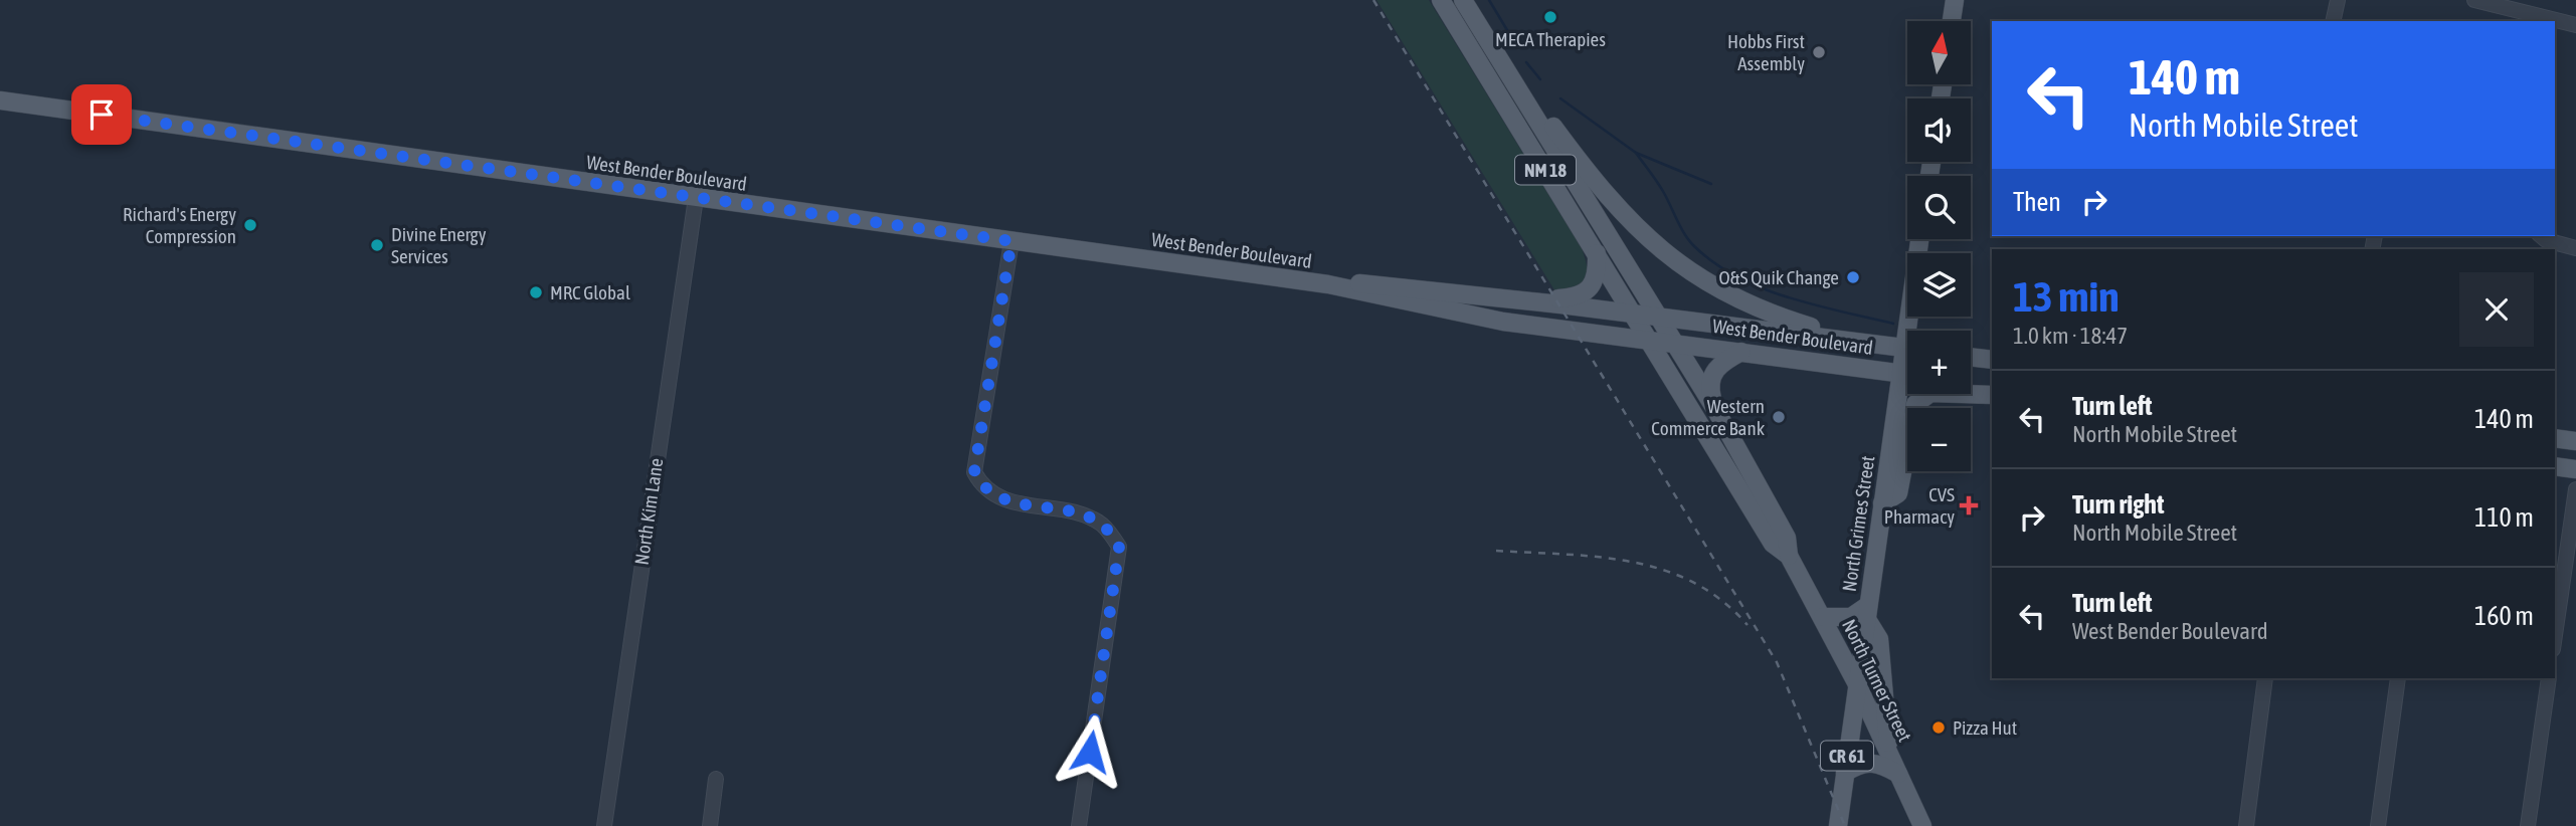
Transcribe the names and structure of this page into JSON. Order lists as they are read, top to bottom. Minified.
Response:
{"streets":{"main road":["NM 18","West Bender Boulevard","North Grimes Street","North Turner Street","CR 61"],"street":["North Kim Lane"]},"crossings":[["NM 18","West Bender Boulevard"],["NM 18","North Turner Street"],["West Bender Boulevard","North Kim Lane"],["West Bender Boulevard","North Grimes Street"],["West Bender Boulevard","North Turner Street"],["North Grimes Street","North Turner Street"]],"places":{"other":["MECA Therapies","Hobbs First Assembly","Richard's Energy Compression","Divine Energy Services","O&S Quik Change","MRC Global","Western Commerce Bank","Pizza Hut"],"health":["CVS Pharmacy"]},"north":"top","page":{"map_buttons":["+","−"],"turn":["140 m","North Mobile Street"],"then":"Then","heading":["13 min","1.0 km · 18:47"],"list":[{"name":"Turn left","note":"North Mobile Street","value":"140 m"},{"name":"Turn right","note":"North Mobile Street","value":"110 m"},{"name":"Turn left","note":"West Bender Boulevard","value":"160 m"}]}}
